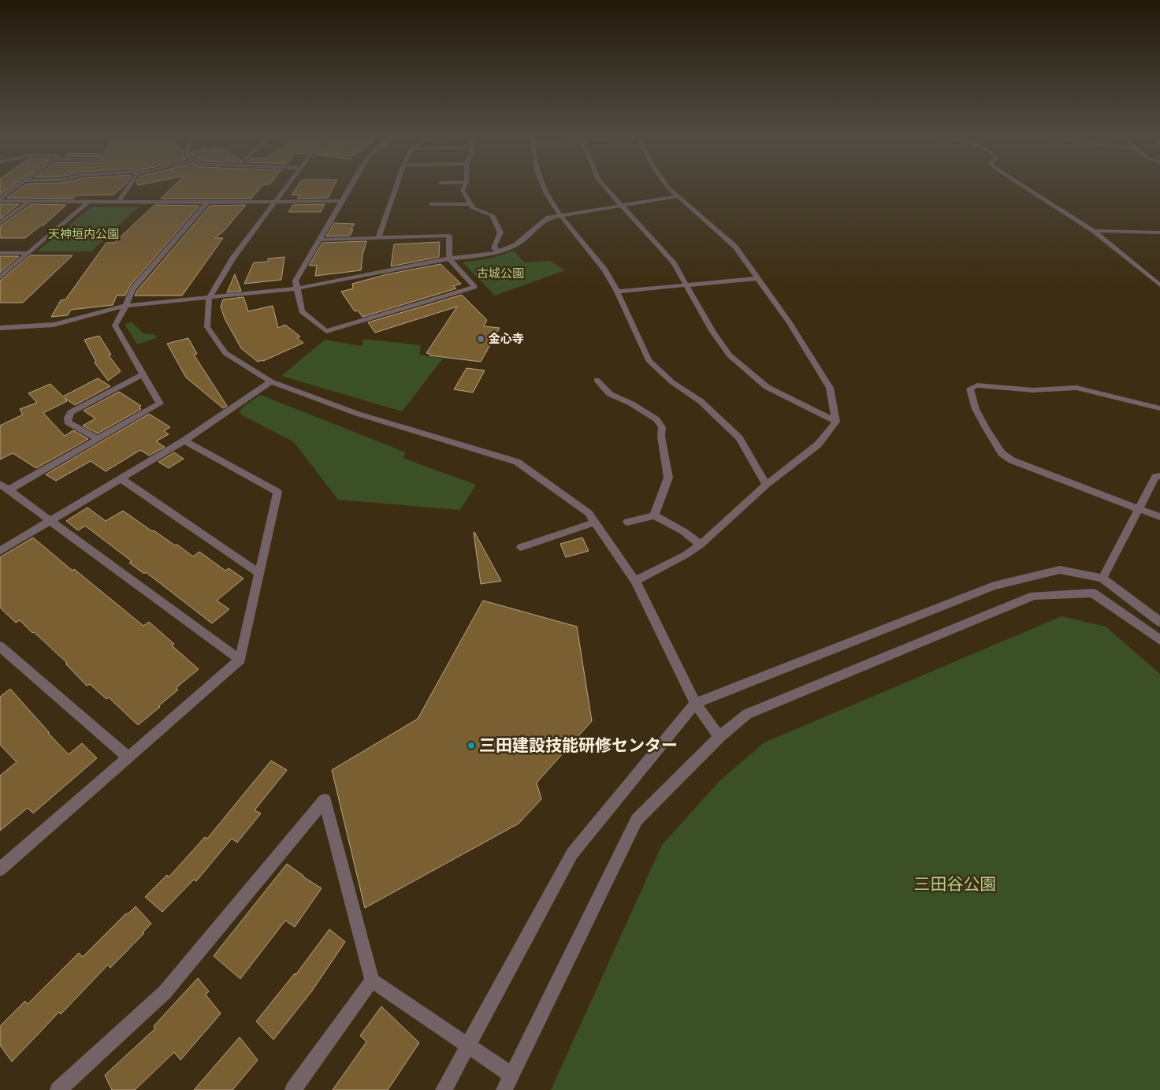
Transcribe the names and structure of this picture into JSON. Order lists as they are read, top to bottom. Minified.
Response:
{"parks":["天神垣内公園","古城公園","三田谷公園"],"places":["金心寺","三田建設技能研修センター"]}
